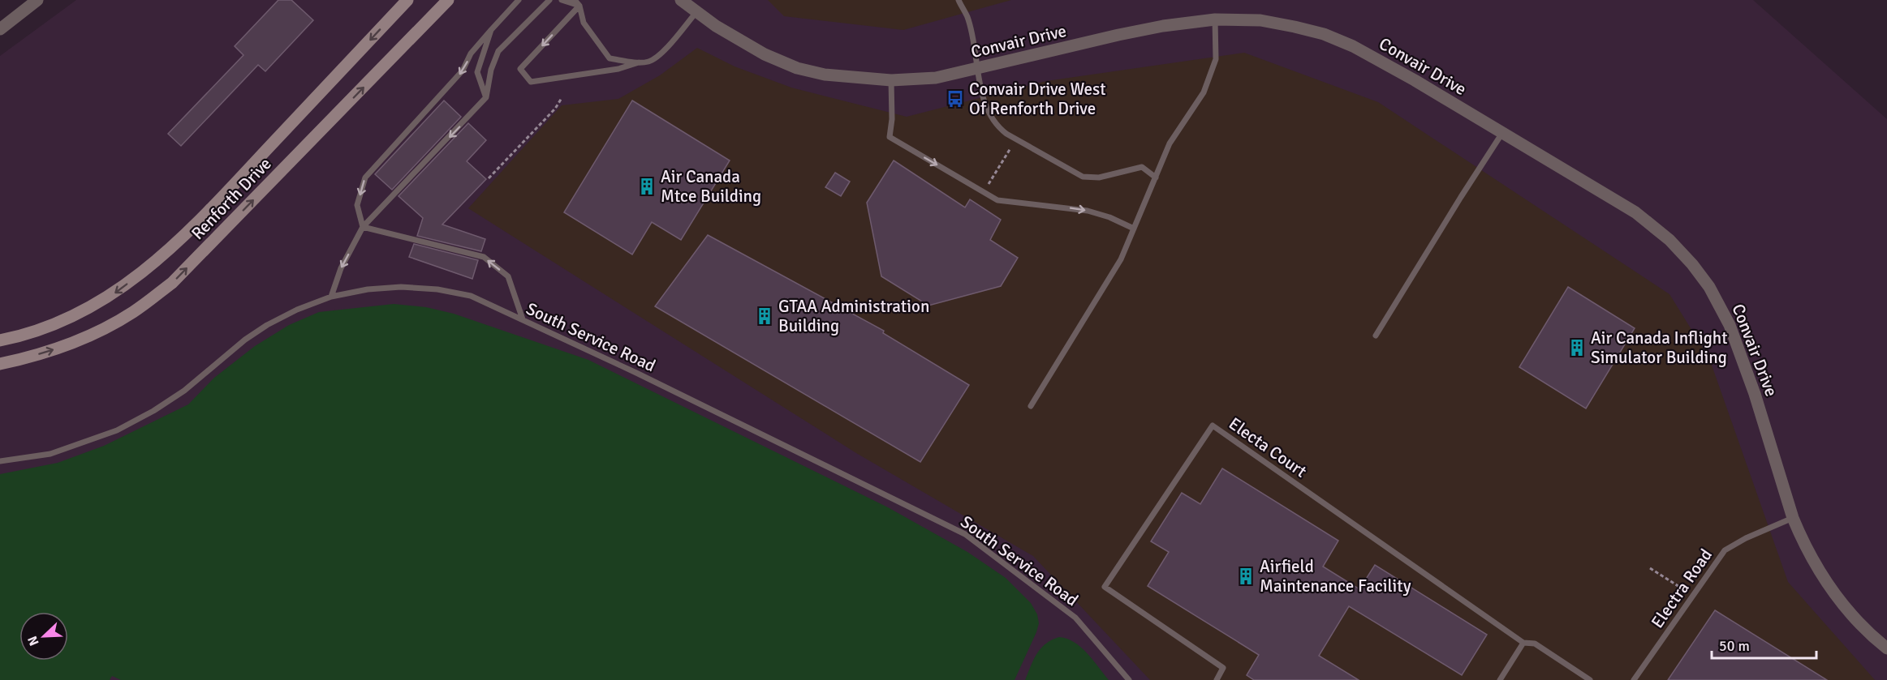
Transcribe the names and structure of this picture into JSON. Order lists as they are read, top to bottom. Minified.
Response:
{"streets":{"main road":["Renforth Drive"],"street":["Convair Drive"],"lane":["South Service Road","Electa Court","Electra Road"]},"crossings":[["Convair Drive","Electra Road"]],"places":{"bus stop":["Convair Drive West Of Renforth Drive"],"building":["Air Canada Mtce Building","GTAA Administration Building","Air Canada Inflight Simulator Building","Airfield Maintenance Facility"]},"scale_bar":"50 m","north":"bottom left"}
